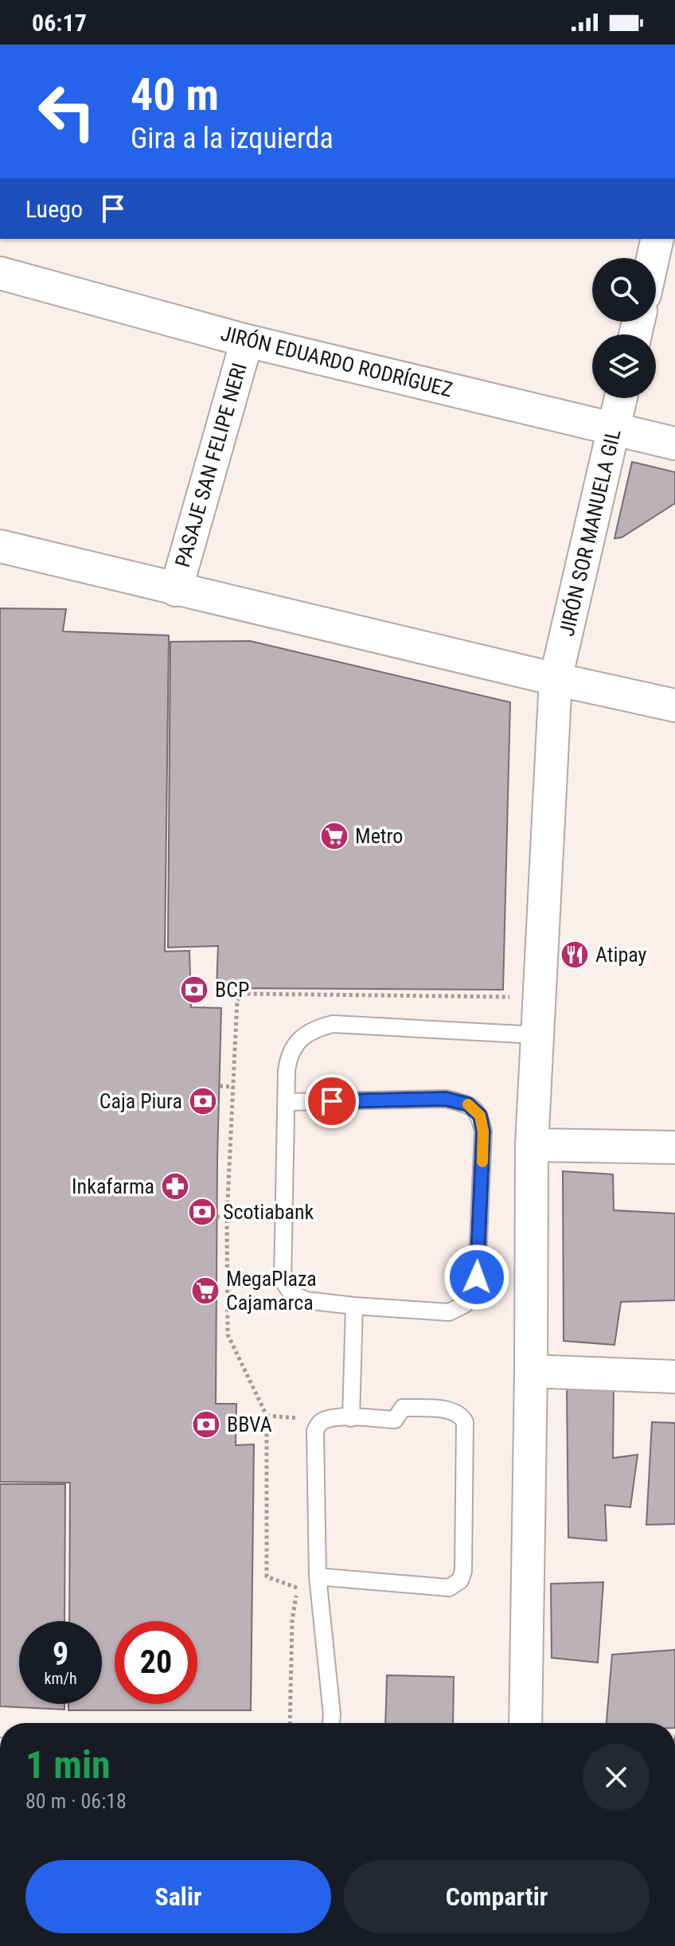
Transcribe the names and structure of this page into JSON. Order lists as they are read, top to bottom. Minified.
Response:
{"streets":{"street":["JIRÓN EDUARDO RODRÍGUEZ","PASAJE SAN FELIPE NERI","JIRÓN SOR MANUELA GIL"]},"crossings":[["JIRÓN EDUARDO RODRÍGUEZ","PASAJE SAN FELIPE NERI"],["JIRÓN EDUARDO RODRÍGUEZ","JIRÓN SOR MANUELA GIL"]],"places":{"supermarket":["Metro","MegaPlaza Cajamarca"],"restaurant":["Atipay"],"bank":["BCP","Caja Piura","Scotiabank","BBVA"],"pharmacy":["Inkafarma"]},"page":{"status":"06:17","turn":["40 m","Gira a la izquierda"],"then":"Luego","speed":"9 km/h","limit":"20","heading":["1 min","80 m · 06:18"],"buttons":["Salir","Compartir"]}}
